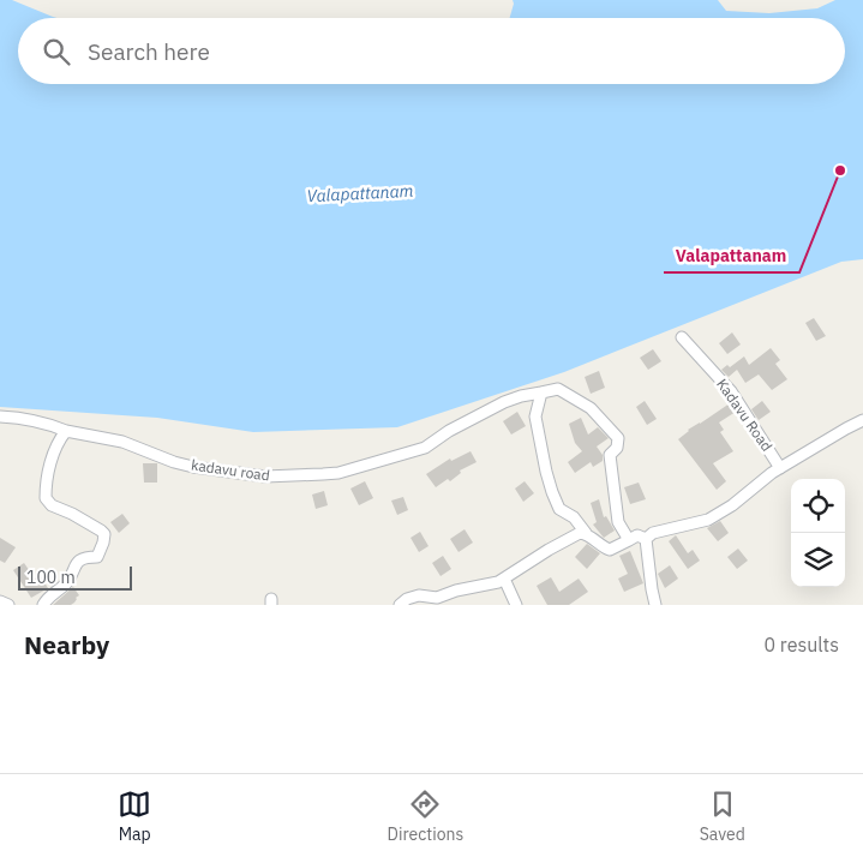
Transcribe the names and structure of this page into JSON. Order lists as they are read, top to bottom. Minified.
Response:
{"streets":{"street":["Kadavu Road","kadavu road"]},"water":["Valapattanam"],"places":["Valapattanam"],"scale_bar":"100 m","page":{"search":"Search here","scale":"100 m","heading":["Nearby","0 results"],"nav":["Map","Directions","Saved"]}}
